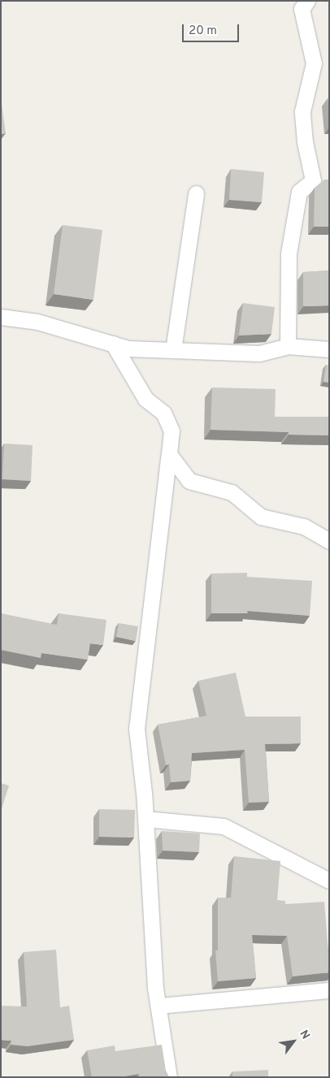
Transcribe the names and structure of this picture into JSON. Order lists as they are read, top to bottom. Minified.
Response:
{"scale_bar":"20 m","north":"top right"}
